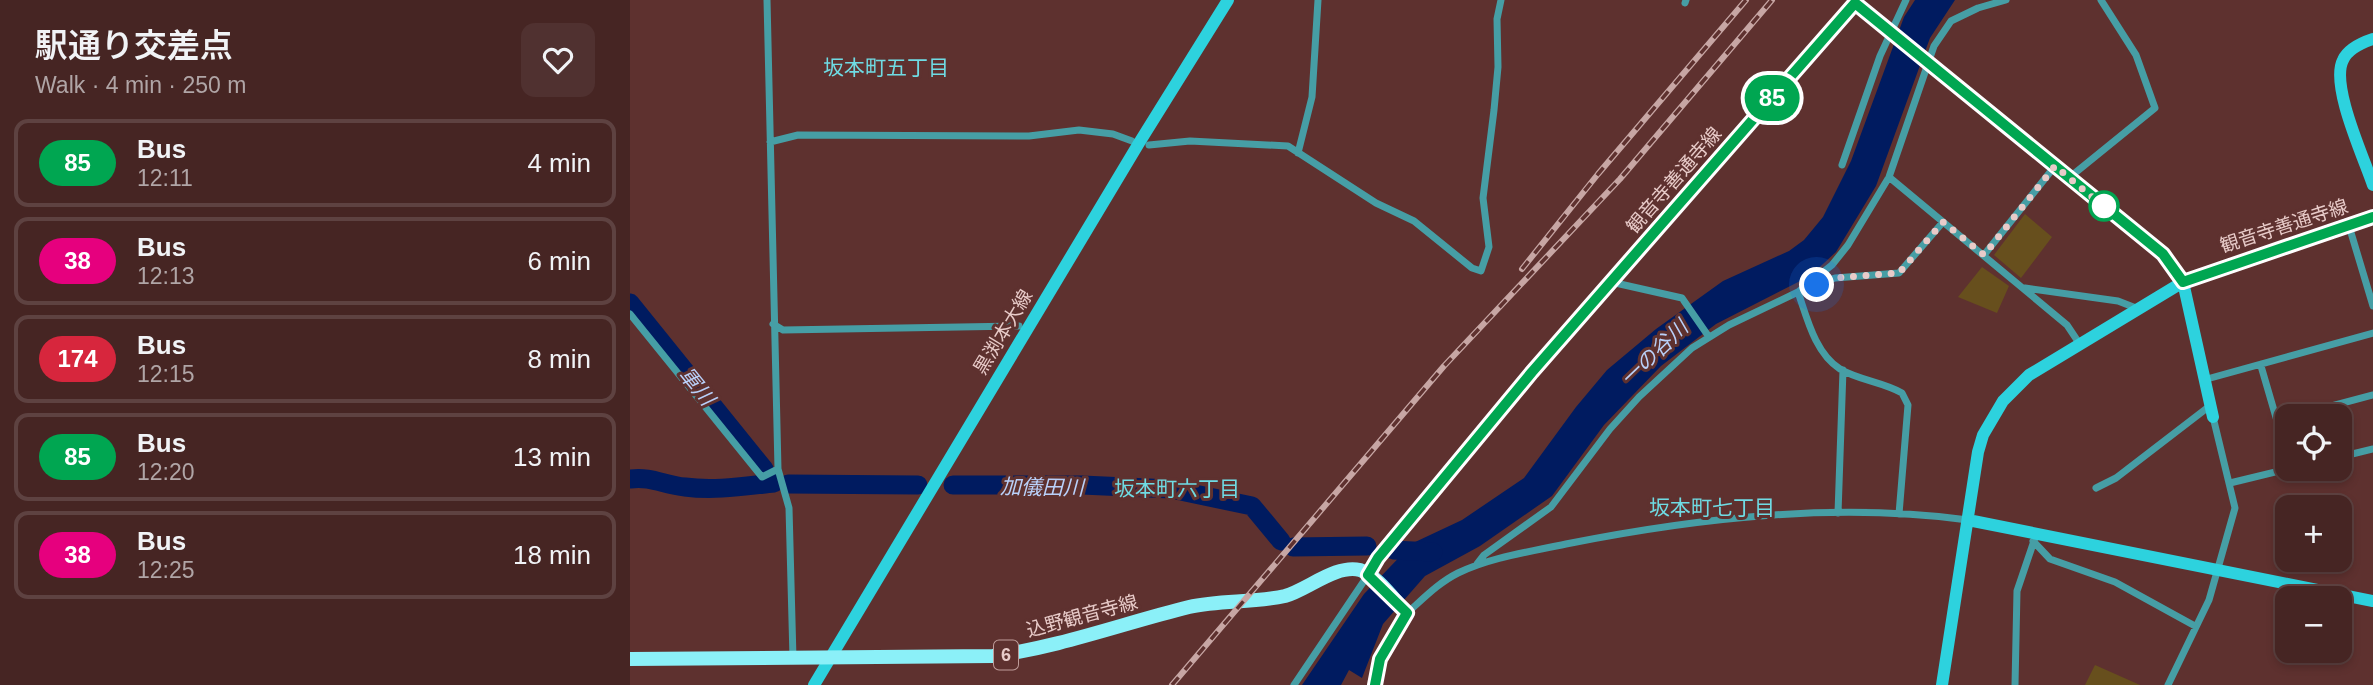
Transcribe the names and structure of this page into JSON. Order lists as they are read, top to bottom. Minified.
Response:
{"streets":{"main road":["観音寺善通寺線","込野観音寺線","6"],"street":["黒渕本大線"]},"crossings":[["観音寺善通寺線","込野観音寺線"],["黒渕本大線","込野観音寺線"]],"districts":["坂本町五丁目","坂本町六丁目","坂本町七丁目"],"water":["一の谷川","軍川","加儀田川"],"lines":["bus line 85"],"page":{"heading":["駅通り交差点","Walk · 4 min · 250 m"],"on_map":"85","list":[{"mark":"85","name":"Bus","note":"12:11","value":"4 min"},{"mark":"38","name":"Bus","note":"12:13","value":"6 min"},{"mark":"174","name":"Bus","note":"12:15","value":"8 min"},{"mark":"85","name":"Bus","note":"12:20","value":"13 min"},{"mark":"38","name":"Bus","note":"12:25","value":"18 min"}],"map_buttons":["+","−"]}}
